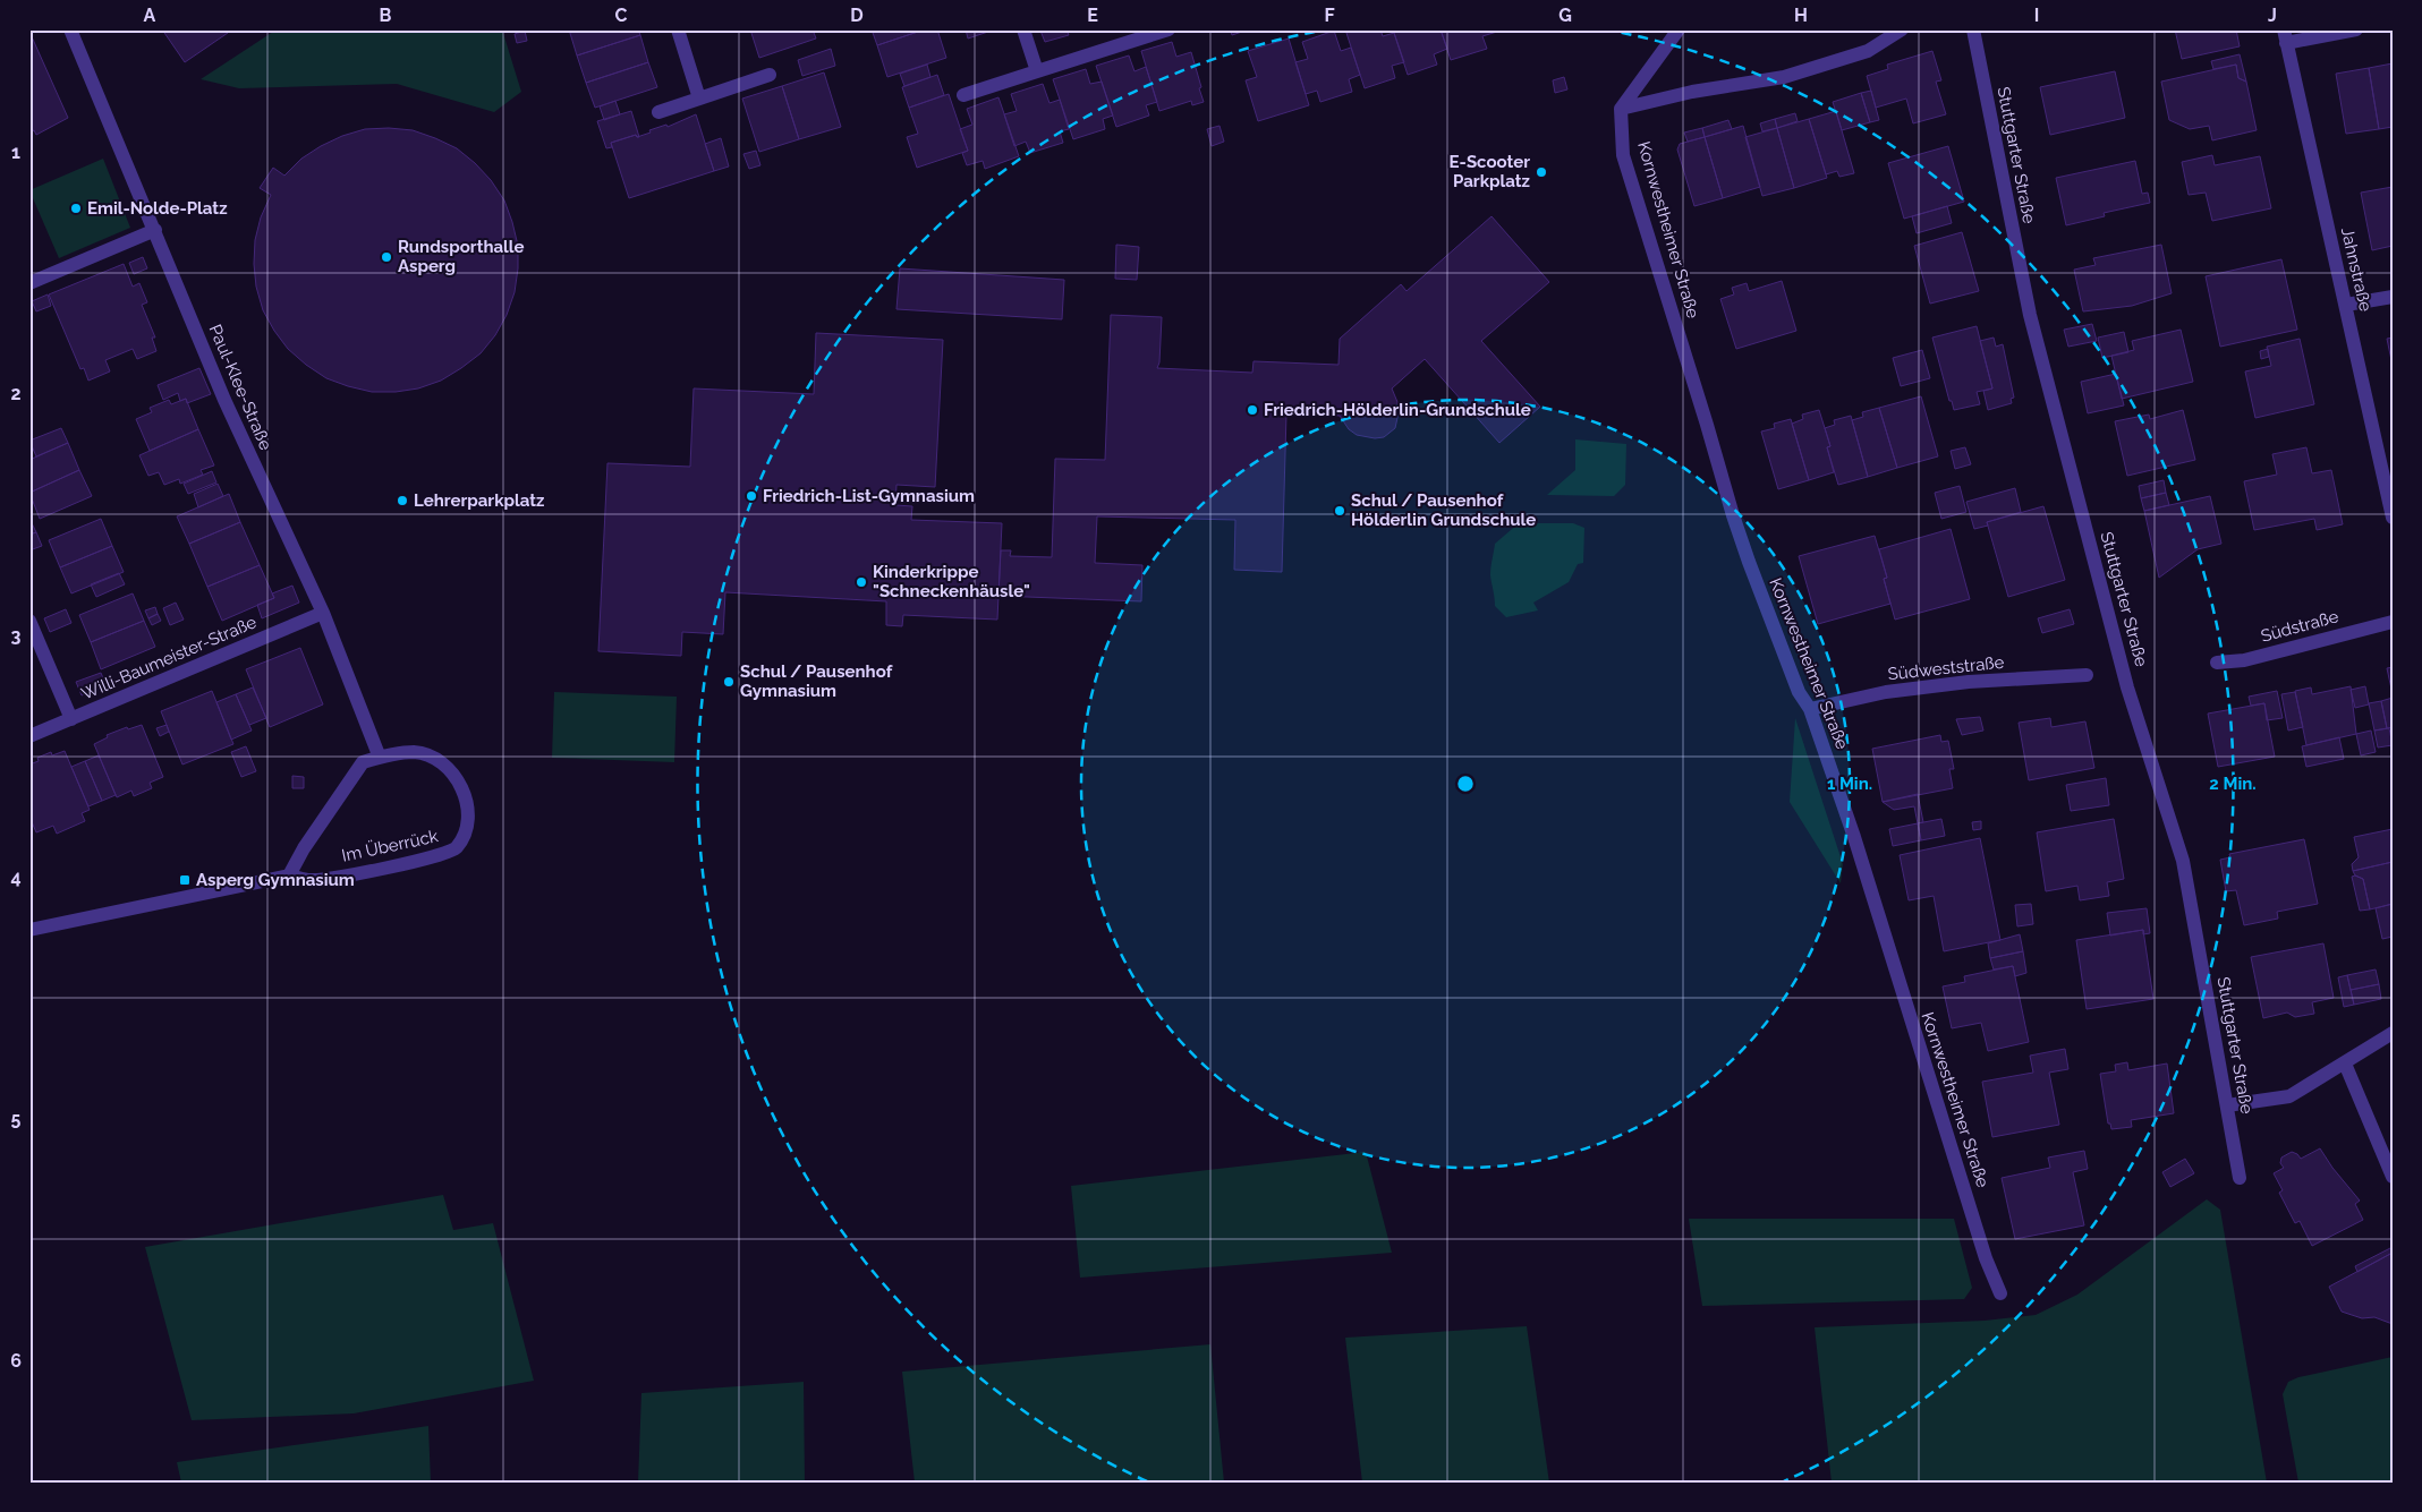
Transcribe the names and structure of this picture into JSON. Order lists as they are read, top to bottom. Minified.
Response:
{"streets":{"street":["Stuttgarter Straße","Kornwestheimer Straße","Jahnstraße","Paul-Klee-Straße","Südstraße","Willi-Baumeister-Straße","Südweststraße","Im Überrück"]},"crossings":[["Kornwestheimer Straße","Südweststraße"],["Paul-Klee-Straße","Willi-Baumeister-Straße"],["Paul-Klee-Straße","Im Überrück"]],"places":{"other":["E-Scooter Parkplatz","Emil-Nolde-Platz","Rundsporthalle Asperg","Friedrich-Hölderlin-Grundschule","Friedrich-List-Gymnasium","Lehrerparkplatz","Schul / Pausenhof Hölderlin Grundschule","Kinderkrippe \"Schneckenhäusle\"","Schul / Pausenhof Gymnasium"],"transit":["Asperg Gymnasium"]},"grid":{"columns":["A","B","C","D","E","F","G","H","I","J"],"rows":["1","2","3","4","5","6"]},"rings":["1 Min.","2 Min."]}
